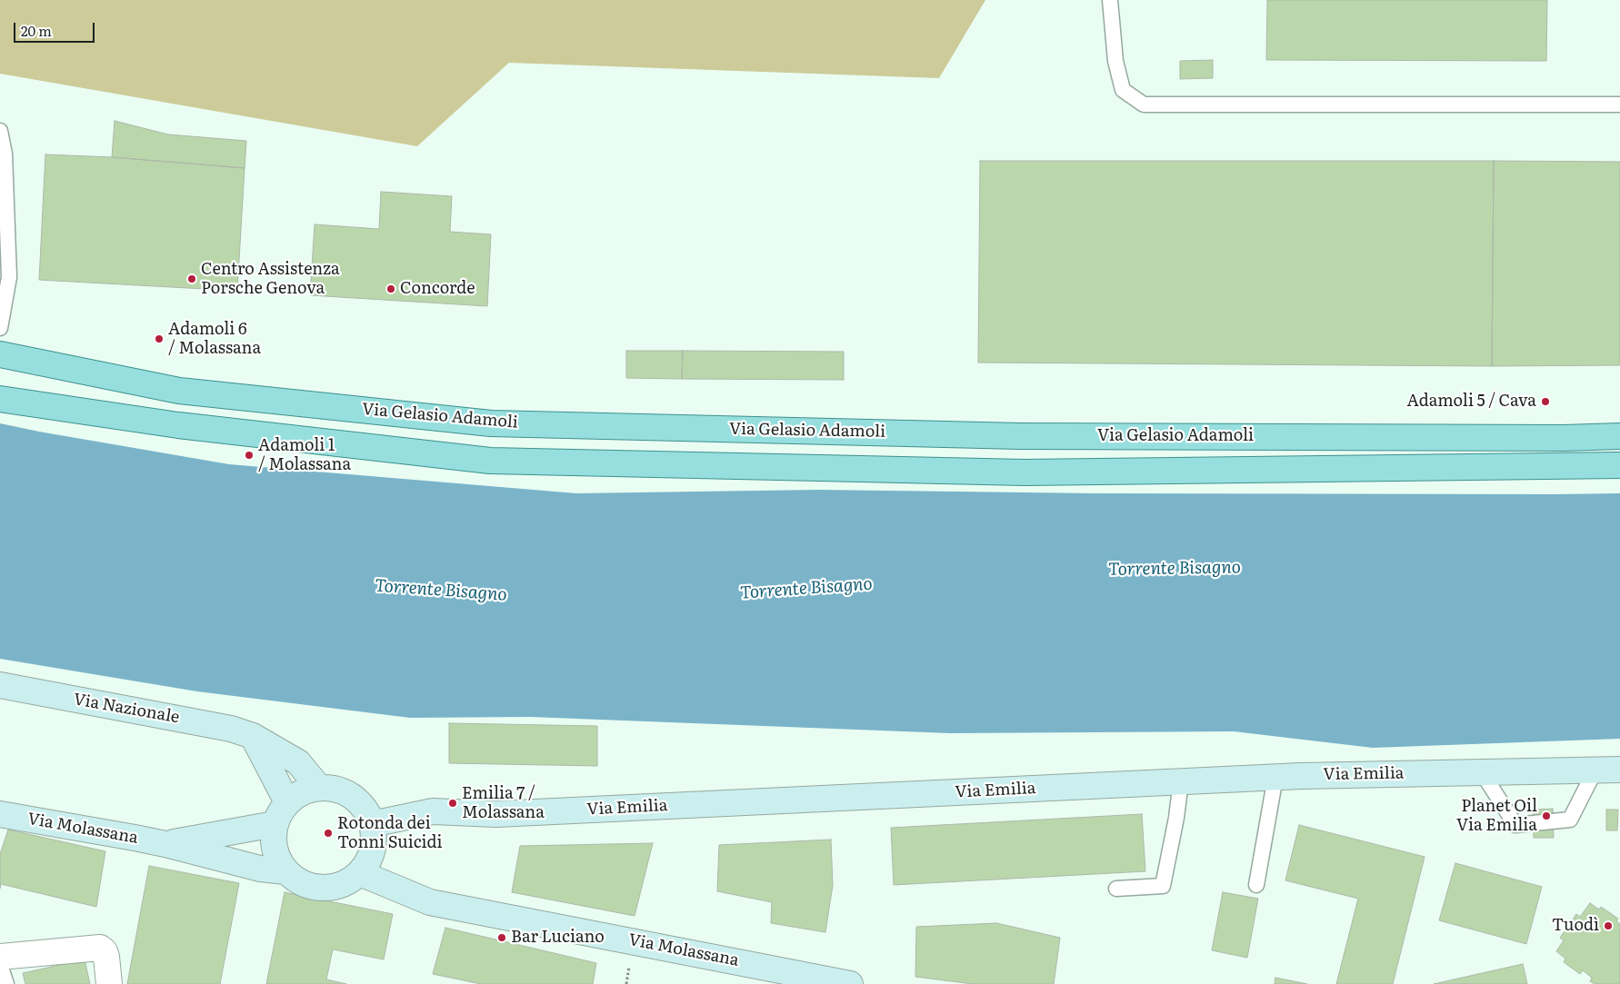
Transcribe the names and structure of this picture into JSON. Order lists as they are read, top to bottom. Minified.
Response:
{"streets":{"main road":["Via Gelasio Adamoli","Via Nazionale","Via Emilia","Via Molassana"]},"crossings":[["Via Nazionale","Via Emilia"],["Via Nazionale","Via Molassana"],["Via Emilia","Via Molassana"]],"water":["Torrente Bisagno"],"places":["Centro Assistenza Porsche Genova","Concorde","Adamoli 6 / Molassana","Adamoli 5 / Cava","Adamoli 1 / Molassana","Emilia 7 / Molassana","Planet Oil Via Emilia","Rotonda dei Tonni Suicidi","Tuodì","Bar Luciano"],"scale_bar":"20 m"}
